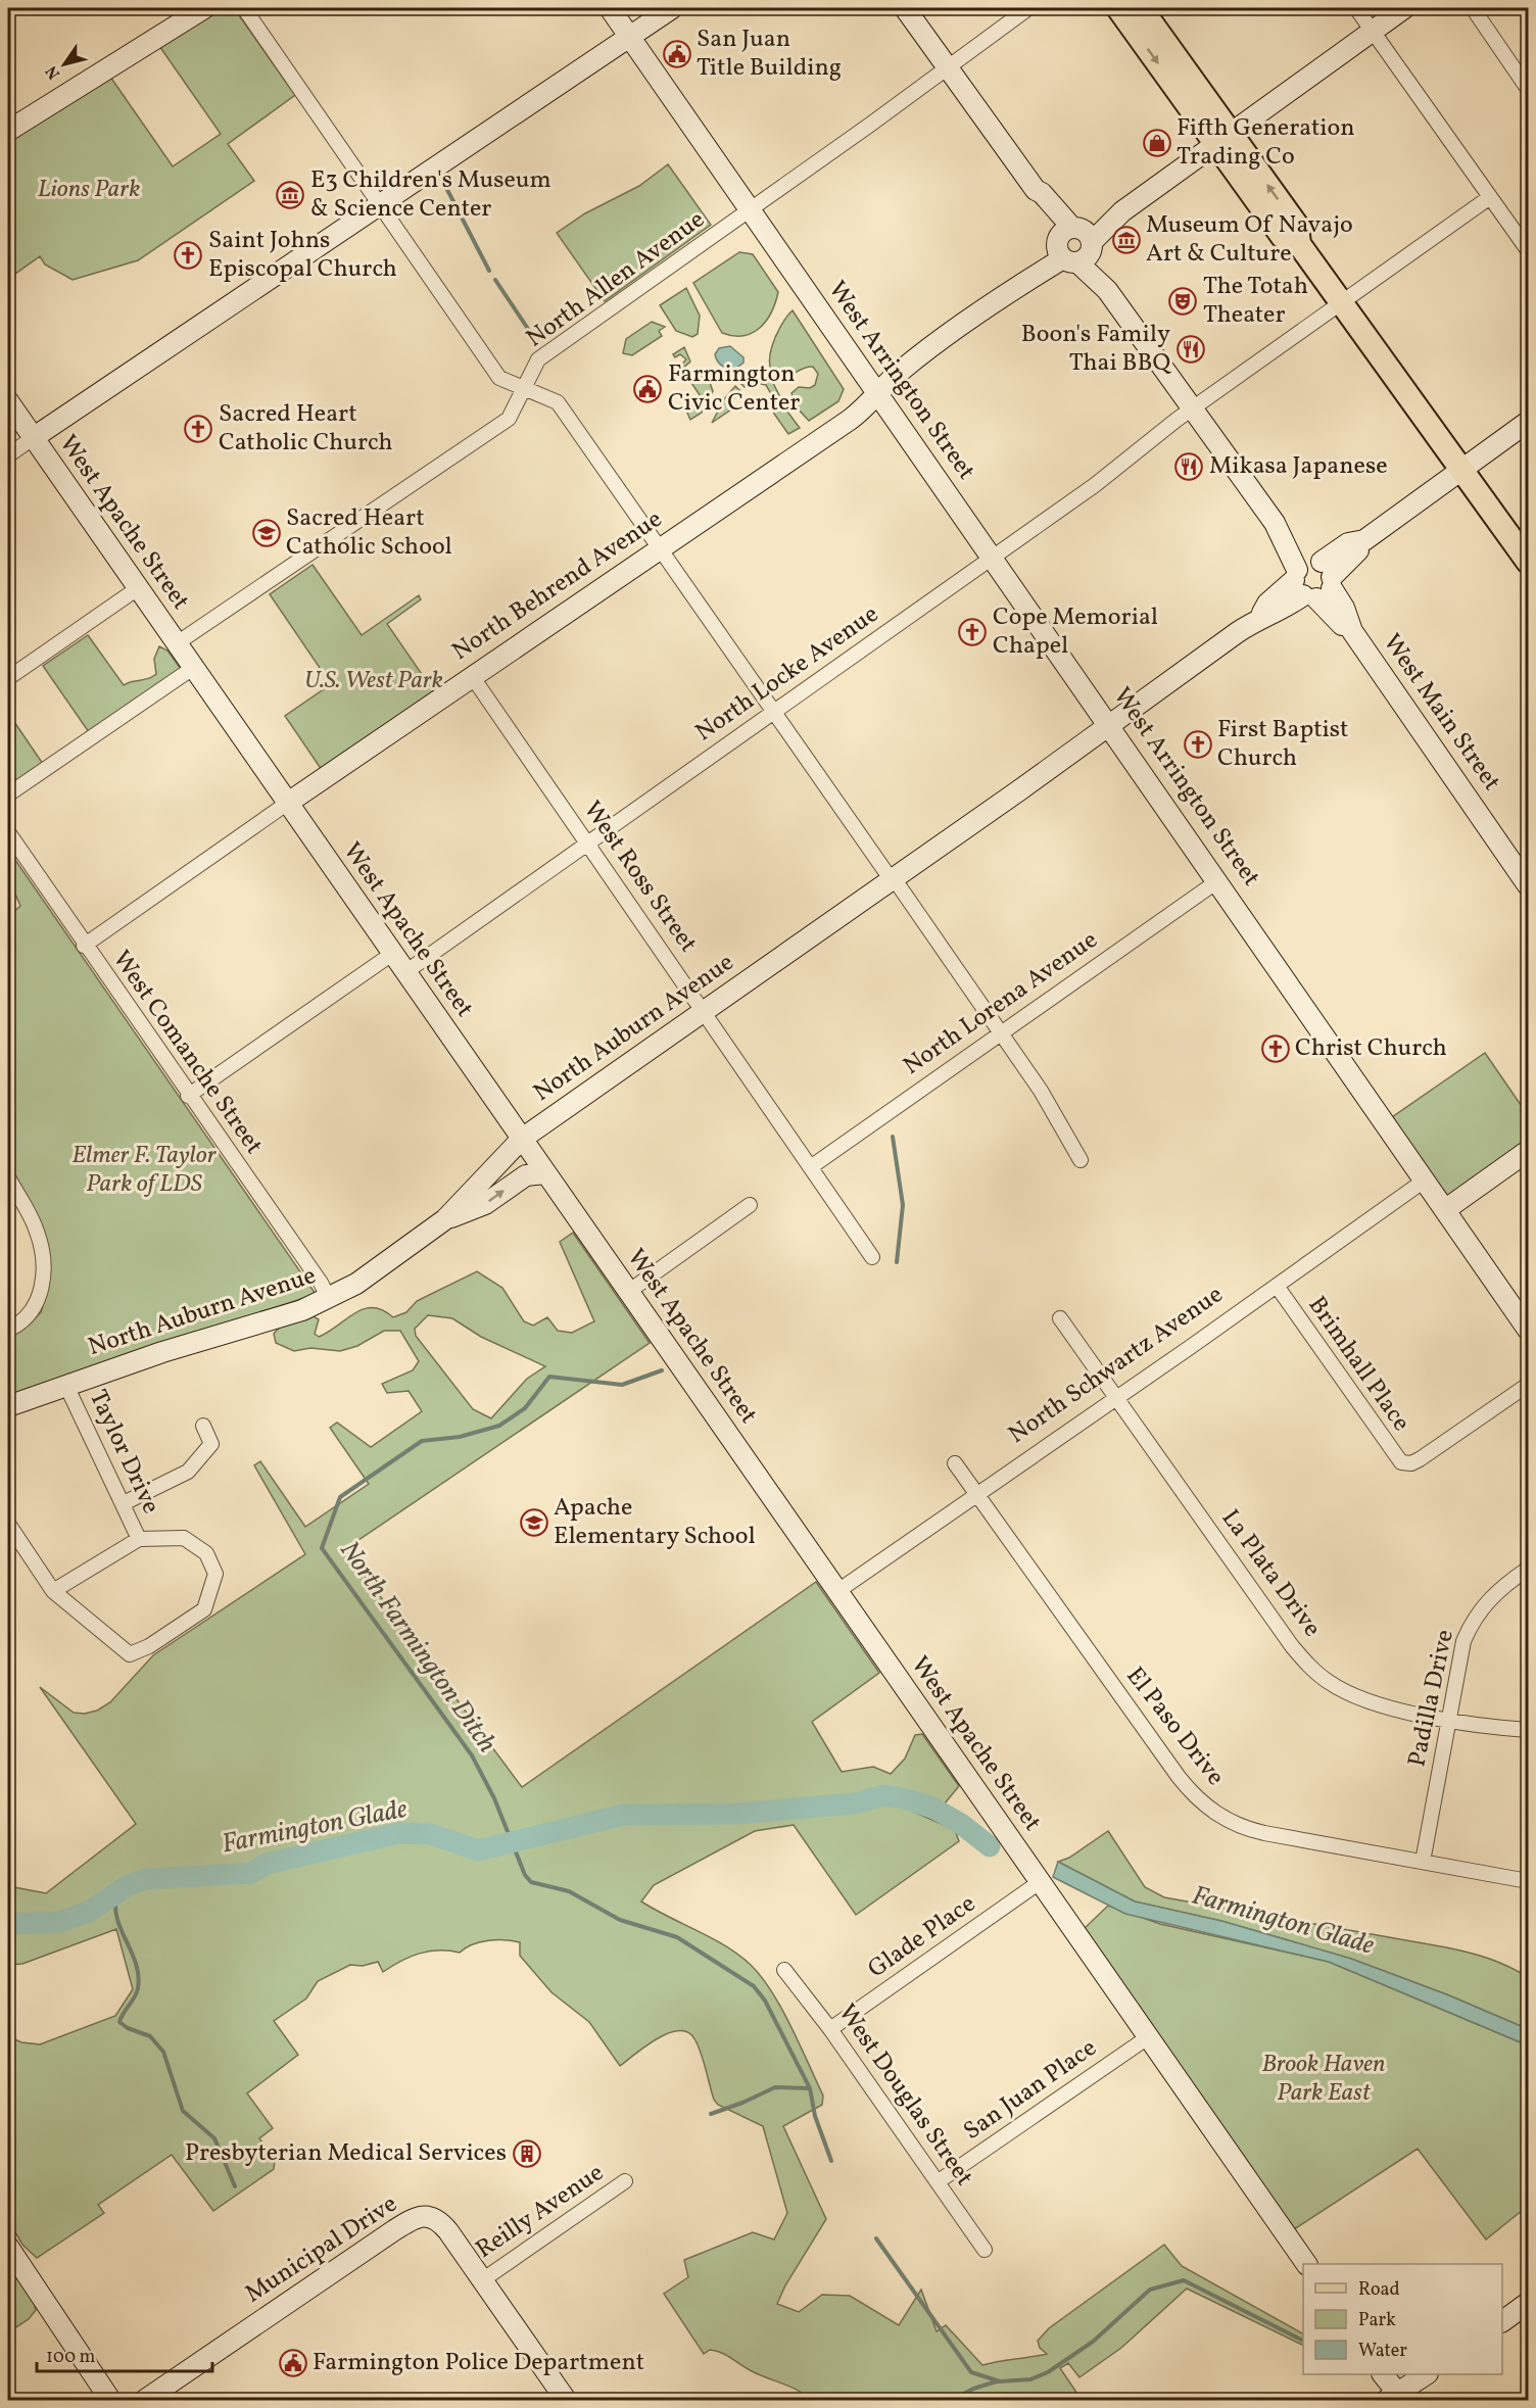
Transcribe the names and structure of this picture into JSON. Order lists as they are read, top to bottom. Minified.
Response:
{"streets":{"main road":["West Arrington Street","West Apache Street","North Behrend Avenue","West Main Street","North Auburn Avenue","Municipal Drive"],"street":["North Allen Avenue","North Locke Avenue","West Ross Street","North Lorena Avenue","West Comanche Street","Brimhall Place","North Schwartz Avenue","Taylor Drive","La Plata Drive","Padilla Drive","El Paso Drive","Glade Place","San Juan Place","West Douglas Street","Reilly Avenue"]},"crossings":[["North Allen Avenue","West Arrington Street"],["North Allen Avenue","West Apache Street"],["North Allen Avenue","West Main Street"],["West Arrington Street","North Behrend Avenue"],["West Arrington Street","North Locke Avenue"],["West Arrington Street","North Lorena Avenue"],["West Arrington Street","North Auburn Avenue"],["West Arrington Street","North Schwartz Avenue"],["West Apache Street","North Behrend Avenue"],["West Apache Street","North Locke Avenue"],["West Apache Street","North Auburn Avenue"],["West Apache Street","North Schwartz Avenue"],["West Apache Street","Glade Place"],["West Apache Street","San Juan Place"],["North Behrend Avenue","West Main Street"],["North Behrend Avenue","West Ross Street"],["North Behrend Avenue","West Comanche Street"],["North Locke Avenue","West Main Street"],["North Locke Avenue","West Ross Street"],["West Main Street","North Auburn Avenue"],["West Ross Street","North Lorena Avenue"],["West Ross Street","North Auburn Avenue"],["North Auburn Avenue","West Comanche Street"],["North Auburn Avenue","Taylor Drive"],["Brimhall Place","North Schwartz Avenue"],["North Schwartz Avenue","La Plata Drive"],["North Schwartz Avenue","El Paso Drive"],["La Plata Drive","Padilla Drive"],["Padilla Drive","El Paso Drive"],["Glade Place","West Douglas Street"],["San Juan Place","West Douglas Street"],["Reilly Avenue","Municipal Drive"]],"water":["North Farmington Ditch","Farmington Glade"],"parks":["Lions Park","U.S. West Park","Elmer F. Taylor Park of LDS","Brook Haven Park East"],"places":{"public building":["San Juan Title Building","Farmington Civic Center","Farmington Police Department"],"shop":["Fifth Generation Trading Co"],"museum":["E3 Children's Museum & Science Center","Museum Of Navajo Art & Culture"],"church":["Saint Johns Episcopal Church","Sacred Heart Catholic Church","Cope Memorial Chapel","First Baptist Church","Christ Church"],"theatre":["The Totah Theater"],"restaurant":["Boon's Family Thai BBQ","Mikasa Japanese"],"school or university":["Sacred Heart Catholic School","Apache Elementary School"],"building":["Presbyterian Medical Services"]},"legend":["Road","Park","Water"],"scale_bar":"100 m","north":"bottom left"}
